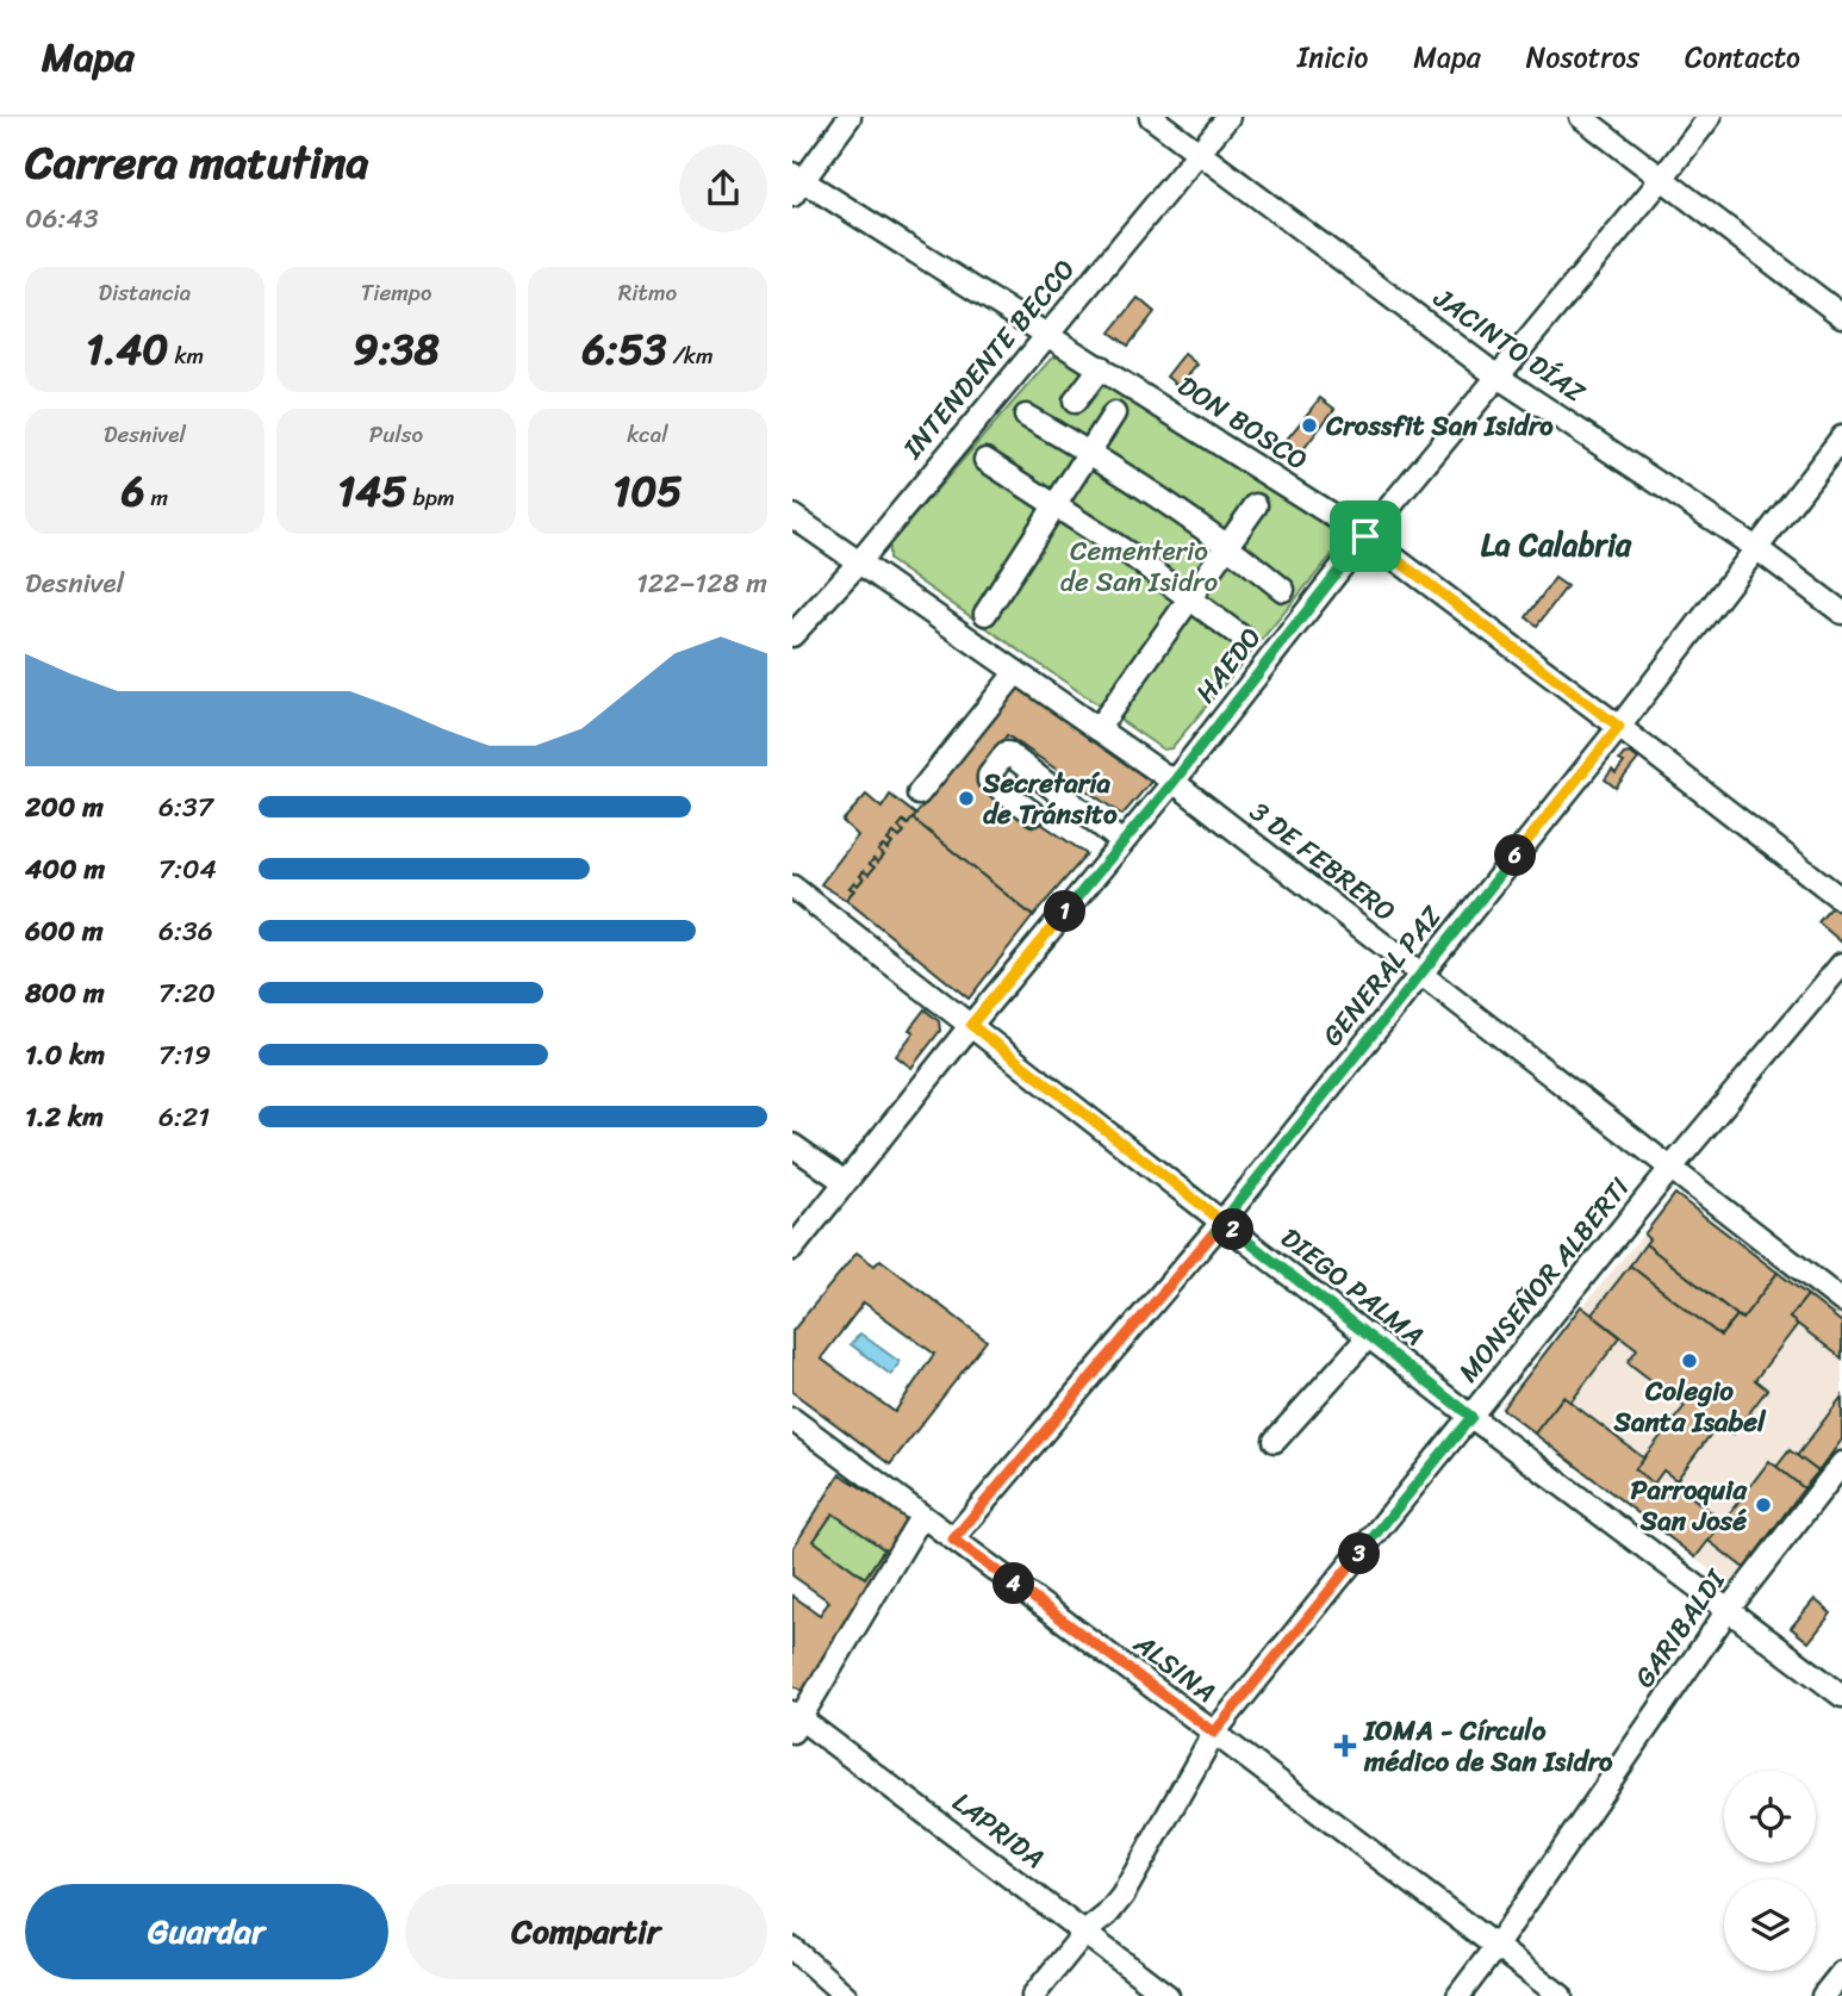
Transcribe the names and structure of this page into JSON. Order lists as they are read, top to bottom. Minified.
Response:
{"streets":{"street":["JACINTO DÍAZ","INTENDENTE BECCO","DON BOSCO","HAEDO","3 DE FEBRERO","GENERAL PAZ","MONSEÑOR ALBERTI","DIEGO PALMA","GARIBALDI","ALSINA","LAPRIDA"]},"crossings":[["JACINTO DÍAZ","INTENDENTE BECCO"],["JACINTO DÍAZ","HAEDO"],["JACINTO DÍAZ","GENERAL PAZ"],["INTENDENTE BECCO","DON BOSCO"],["INTENDENTE BECCO","3 DE FEBRERO"],["DON BOSCO","HAEDO"],["DON BOSCO","GENERAL PAZ"],["HAEDO","3 DE FEBRERO"],["HAEDO","DIEGO PALMA"],["3 DE FEBRERO","GENERAL PAZ"],["3 DE FEBRERO","MONSEÑOR ALBERTI"],["GENERAL PAZ","DIEGO PALMA"],["GENERAL PAZ","ALSINA"],["MONSEÑOR ALBERTI","DIEGO PALMA"],["MONSEÑOR ALBERTI","ALSINA"],["MONSEÑOR ALBERTI","LAPRIDA"],["DIEGO PALMA","GARIBALDI"],["GARIBALDI","ALSINA"]],"districts":["La Calabria"],"parks":["Cementerio de San Isidro"],"places":{"other":["Crossfit San Isidro","Secretaría de Tránsito","Colegio Santa Isabel","Parroquia San José"],"health":["IOMA - Círculo médico de San Isidro"]},"page":{"header":"Mapa","nav":["Inicio","Mapa","Nosotros","Contacto"],"heading":["Carrera matutina","06:43"],"stats":[["Distancia","1.40 km"],["Tiempo","9:38"],["Ritmo","6:53 /km"],["Desnivel","6 m"],["Pulso","145 bpm"],["kcal","105"]],"chart":["Desnivel","122–128 m"],"list":[{"name":"200 m","note":"6:37"},{"name":"400 m","note":"7:04"},{"name":"600 m","note":"6:36"},{"name":"800 m","note":"7:20"},{"name":"1.0 km","note":"7:19"},{"name":"1.2 km","note":"6:21"}],"pins":["6","1","2","3","4"],"buttons":["Guardar","Compartir"]}}
